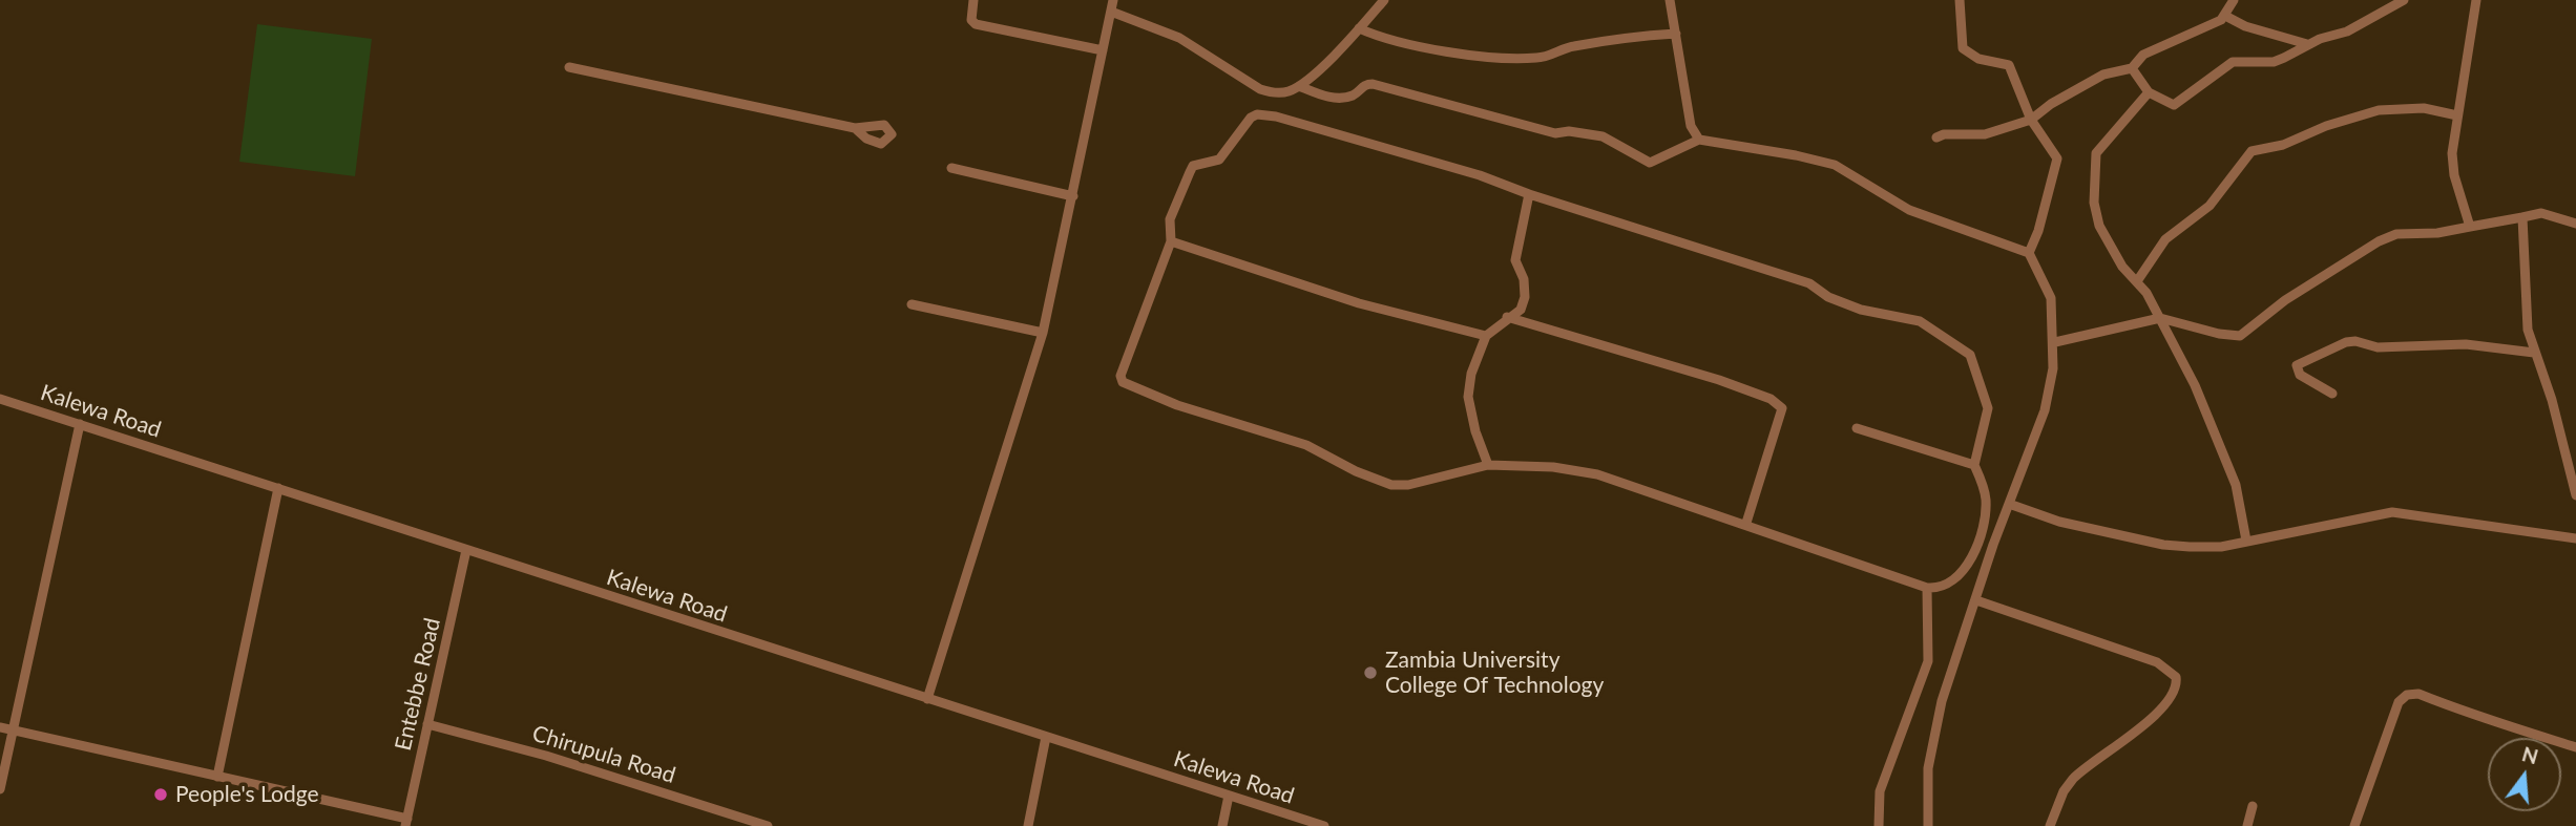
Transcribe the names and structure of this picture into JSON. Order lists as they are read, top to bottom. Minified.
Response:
{"streets":{"street":["Kalewa Road","Entebbe Road","Chirupula Road"]},"crossings":[["Kalewa Road","Entebbe Road"],["Entebbe Road","Chirupula Road"]],"places":["Zambia University College Of Technology","People's Lodge"],"north":"top"}
